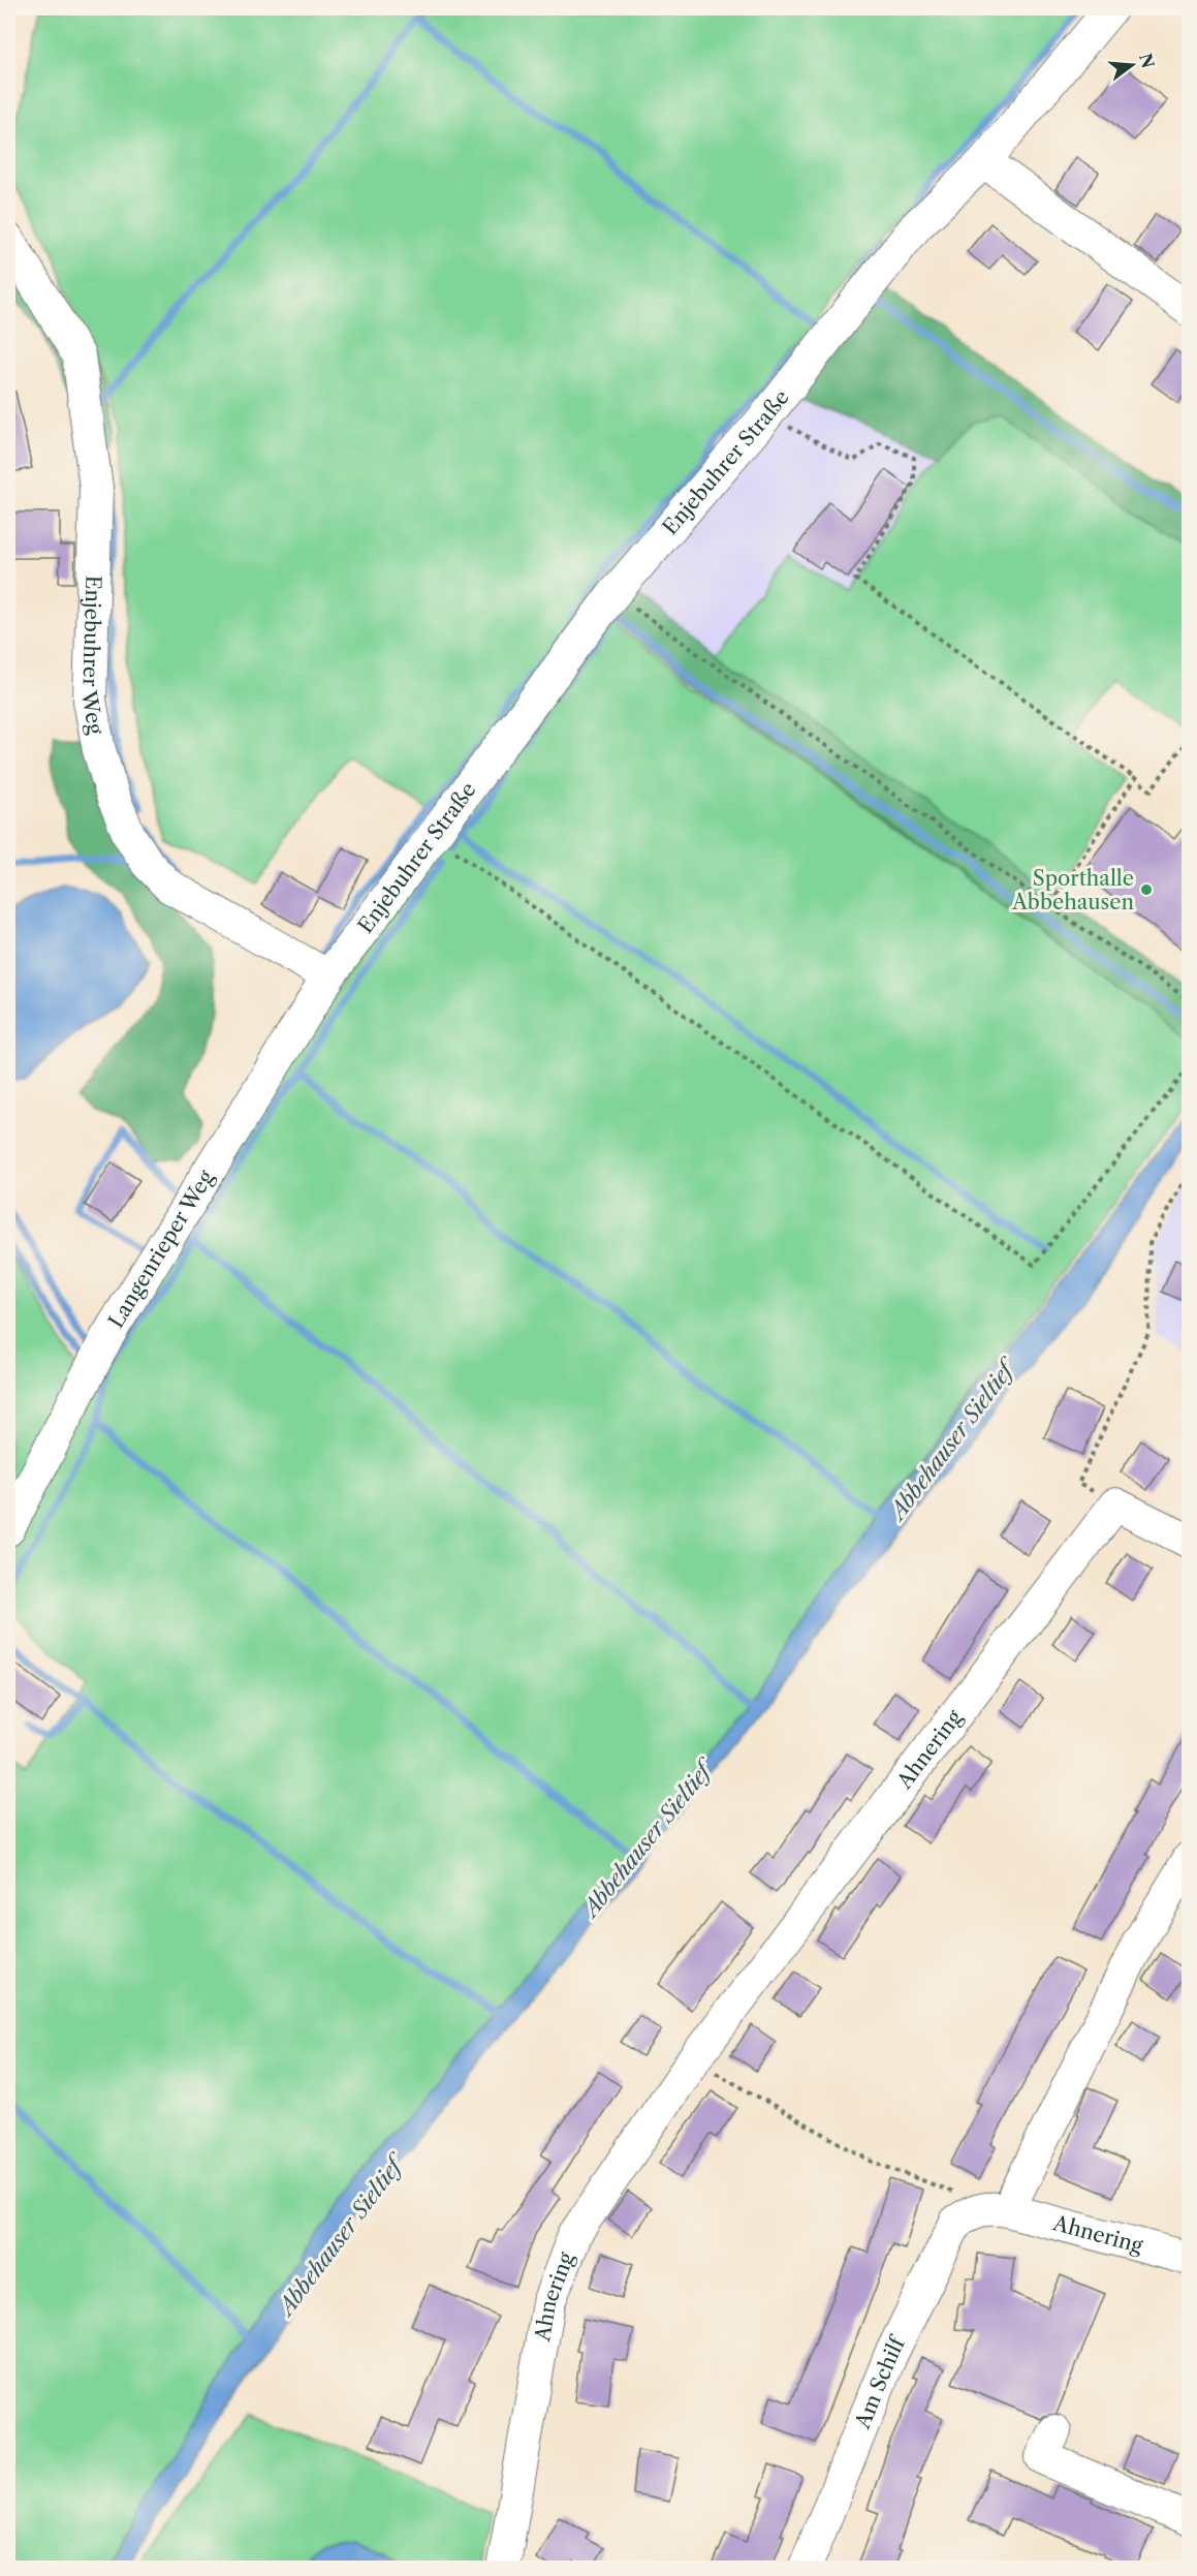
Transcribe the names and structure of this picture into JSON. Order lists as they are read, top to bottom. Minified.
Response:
{"streets":{"street":["Enjebuhrer Straße","Enjebuhrer Weg","Langenrieper Weg","Ahnering","Am Schilf"]},"crossings":[["Enjebuhrer Straße","Enjebuhrer Weg"],["Enjebuhrer Straße","Langenrieper Weg"],["Enjebuhrer Weg","Langenrieper Weg"],["Ahnering","Am Schilf"]],"water":["Abbehauser Sieltief"],"places":["Sporthalle Abbehausen"],"north":"right"}
